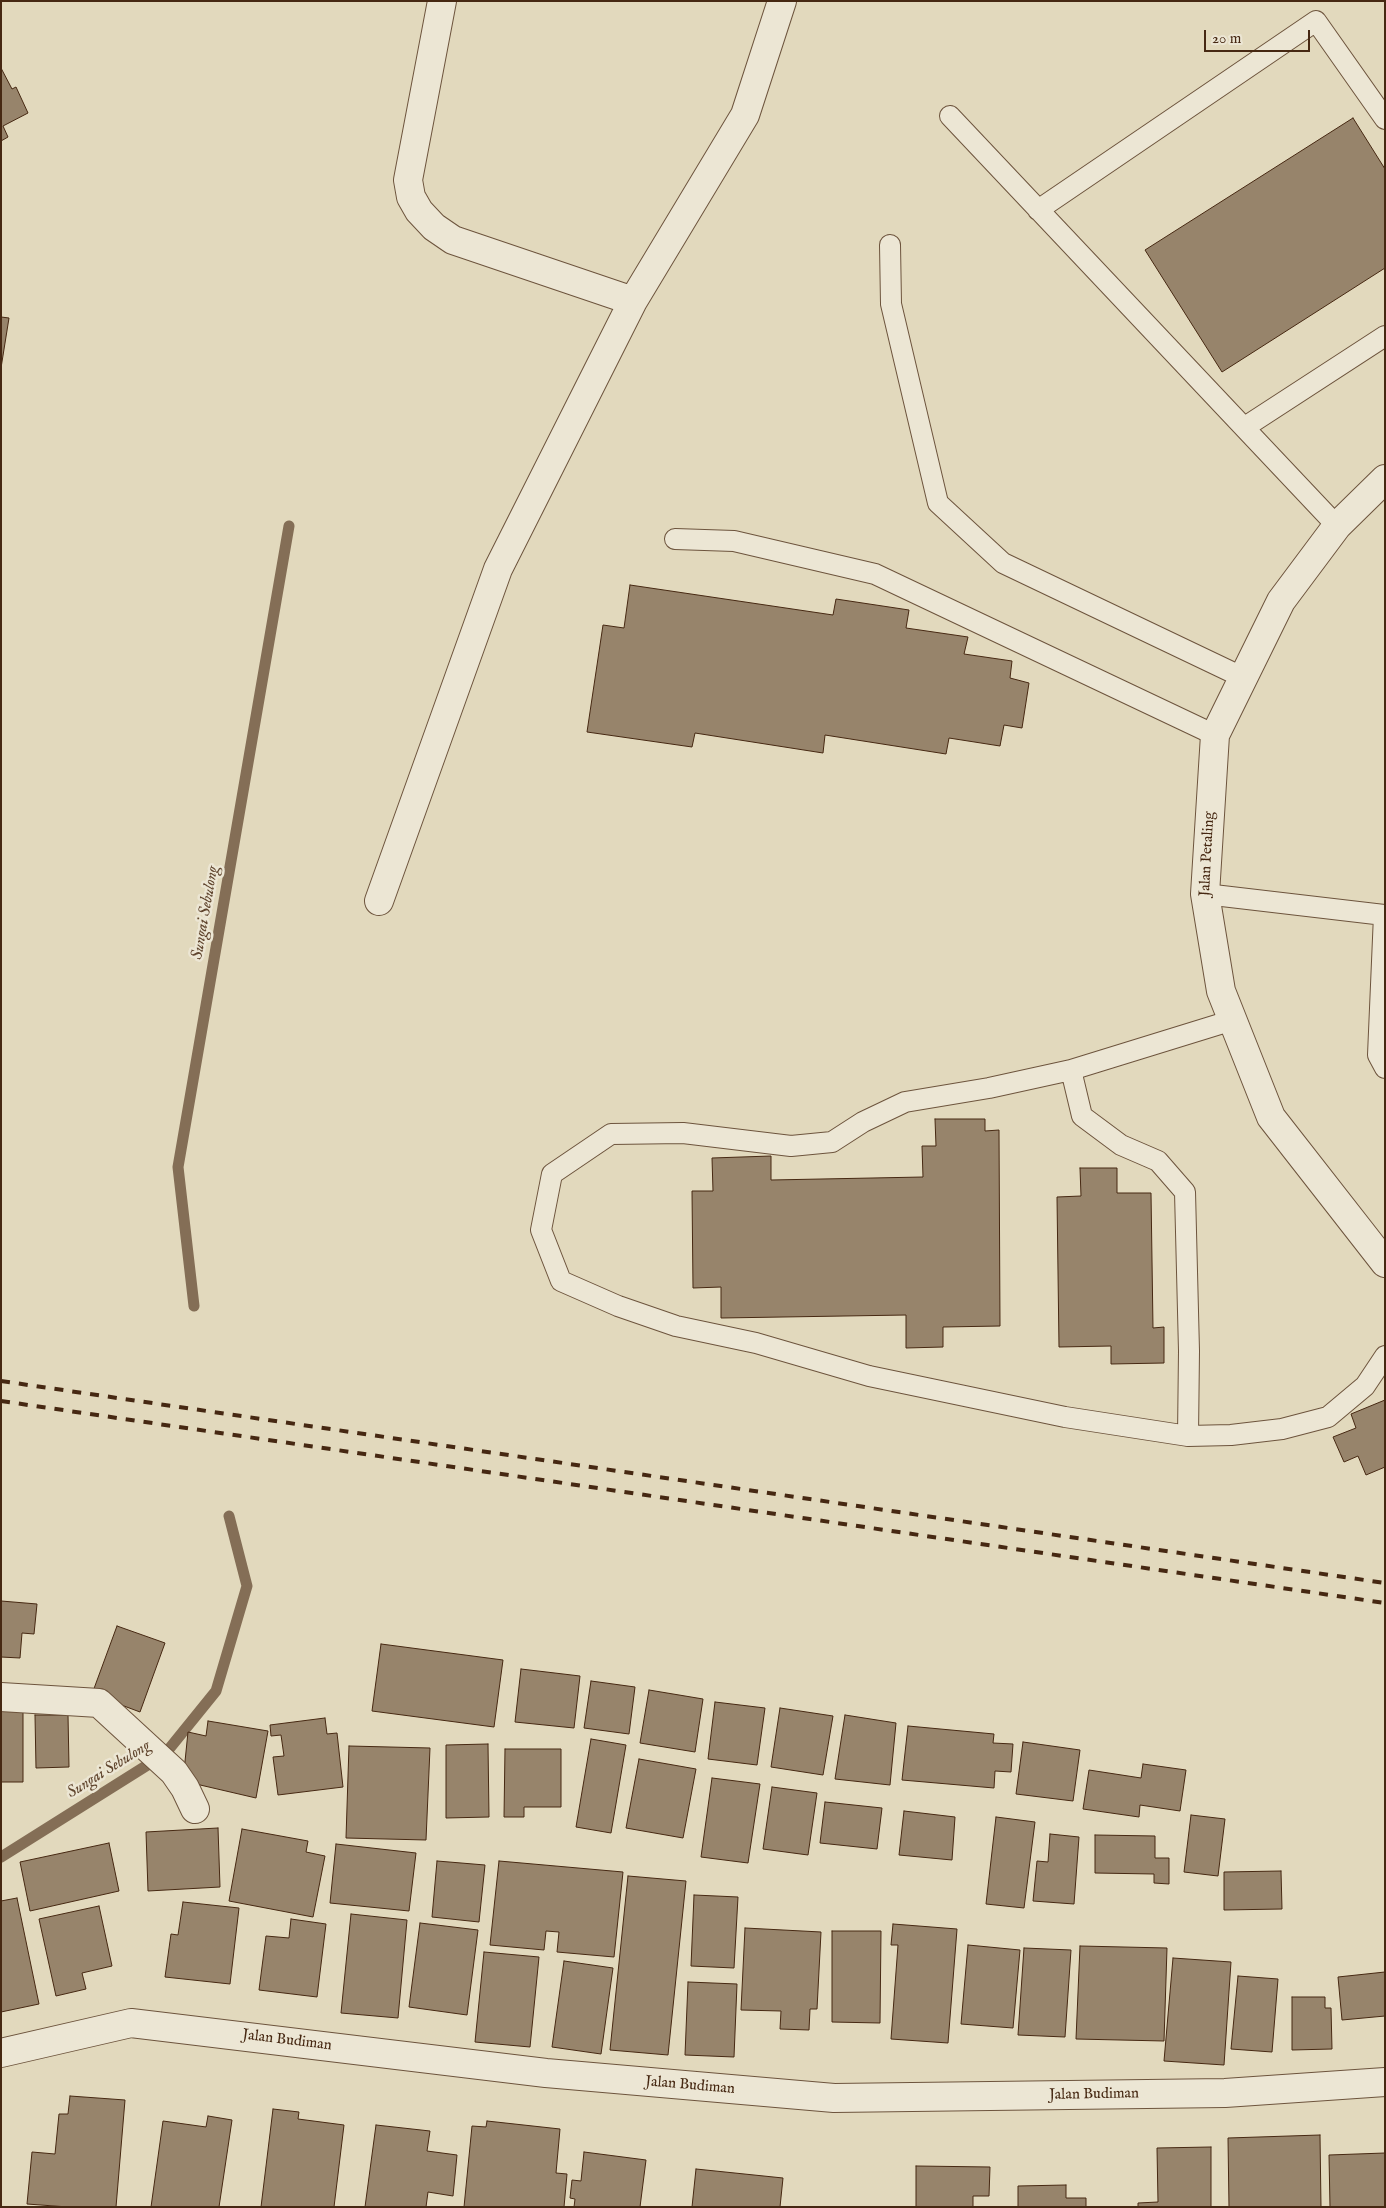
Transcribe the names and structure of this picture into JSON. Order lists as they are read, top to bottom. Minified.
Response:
{"streets":{"street":["Jalan Petaling","Jalan Budiman"]},"water":["Sungai Sebulong"],"scale_bar":"20 m"}
